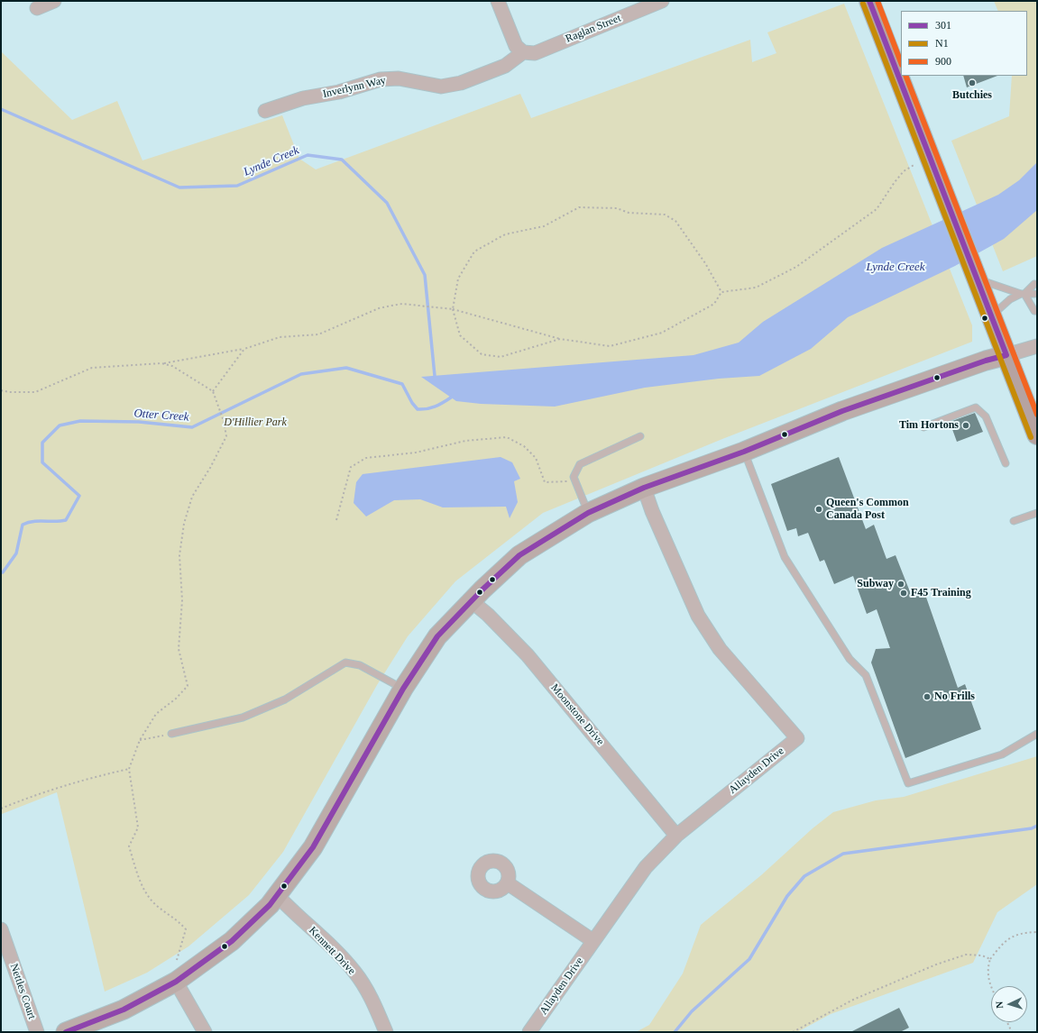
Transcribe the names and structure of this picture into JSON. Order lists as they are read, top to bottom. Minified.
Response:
{"streets":{"street":["Raglan Street","Inverlynn Way","Moonstone Drive","Allayden Drive","Kennett Drive","Nettles Court"]},"crossings":[["Raglan Street","Inverlynn Way"],["Moonstone Drive","Allayden Drive"]],"water":["Lynde Creek","Otter Creek"],"parks":["D'Hillier Park"],"places":["Butchies","Tim Hortons","Queen's Common Canada Post","Subway","F45 Training","No Frills"],"lines":["transit line 301","transit line 900","transit line N1"],"legend":["301","N1","900"],"north":"left"}
